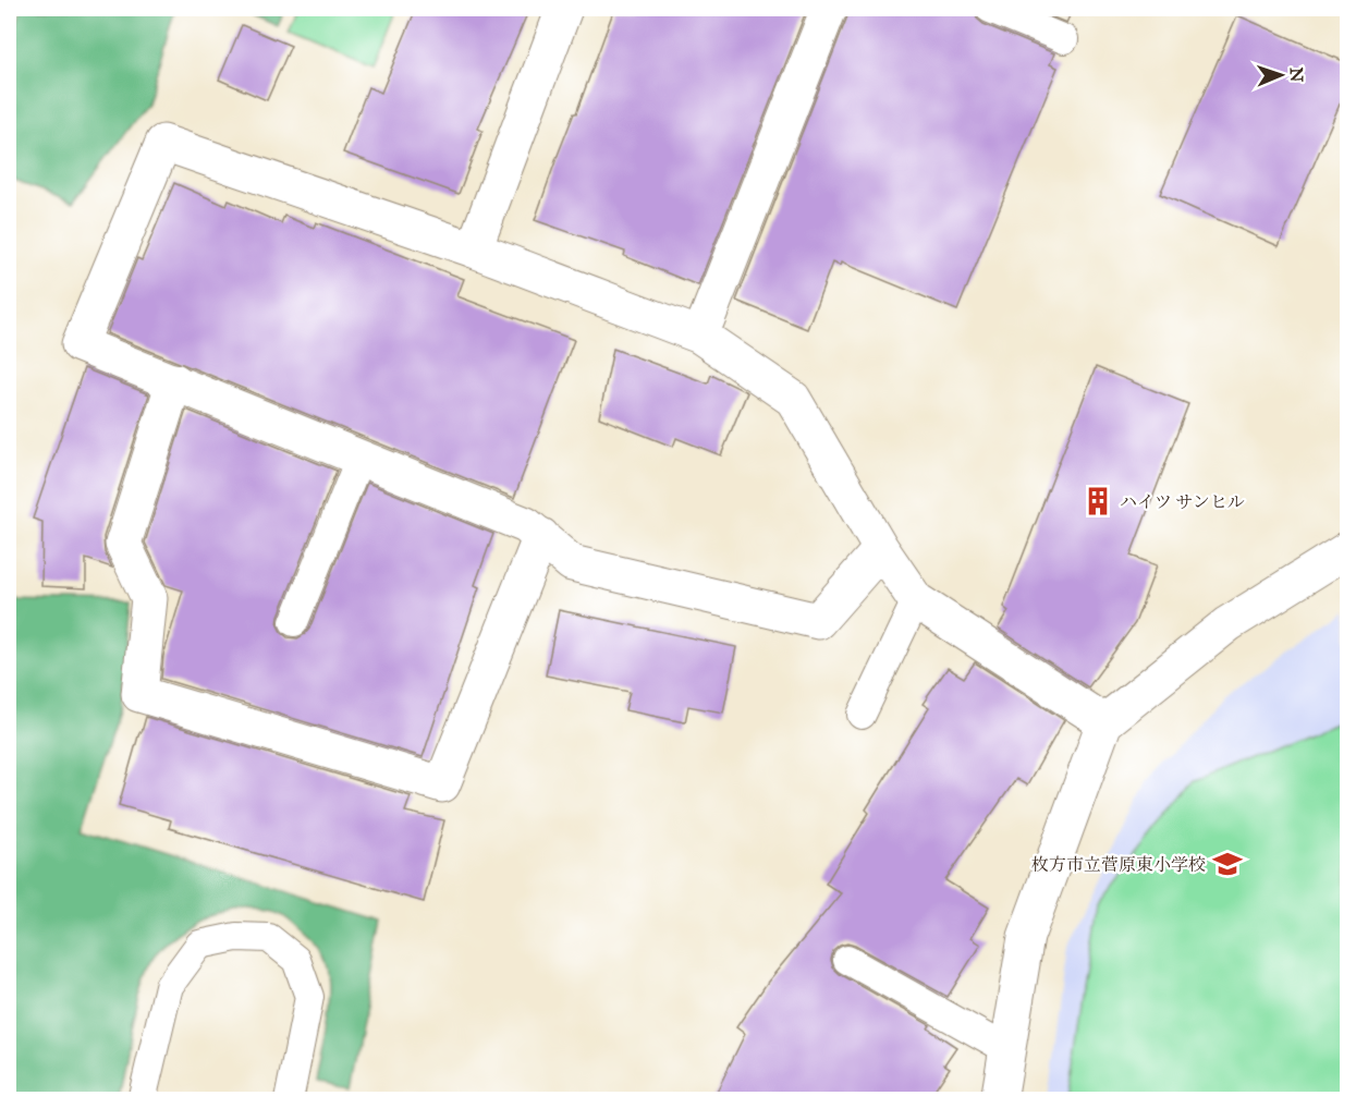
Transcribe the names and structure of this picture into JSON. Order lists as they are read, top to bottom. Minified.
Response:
{"places":{"building":["ハイツ サンヒル"],"school or university":["枚方市立菅原東小学校"]},"north":"right"}
